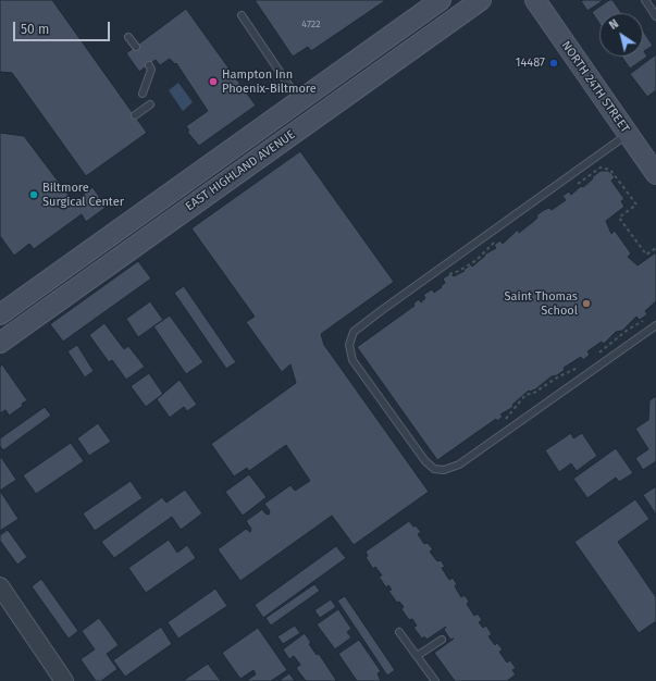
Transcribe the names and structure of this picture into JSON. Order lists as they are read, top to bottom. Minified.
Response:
{"streets":{"main road":["NORTH 24TH STREET","EAST HIGHLAND AVENUE"]},"places":["14487","Hampton Inn Phoenix-Biltmore","Biltmore Surgical Center","Saint Thomas School"],"house_numbers":["4722"],"scale_bar":"50 m","north":"top left"}
